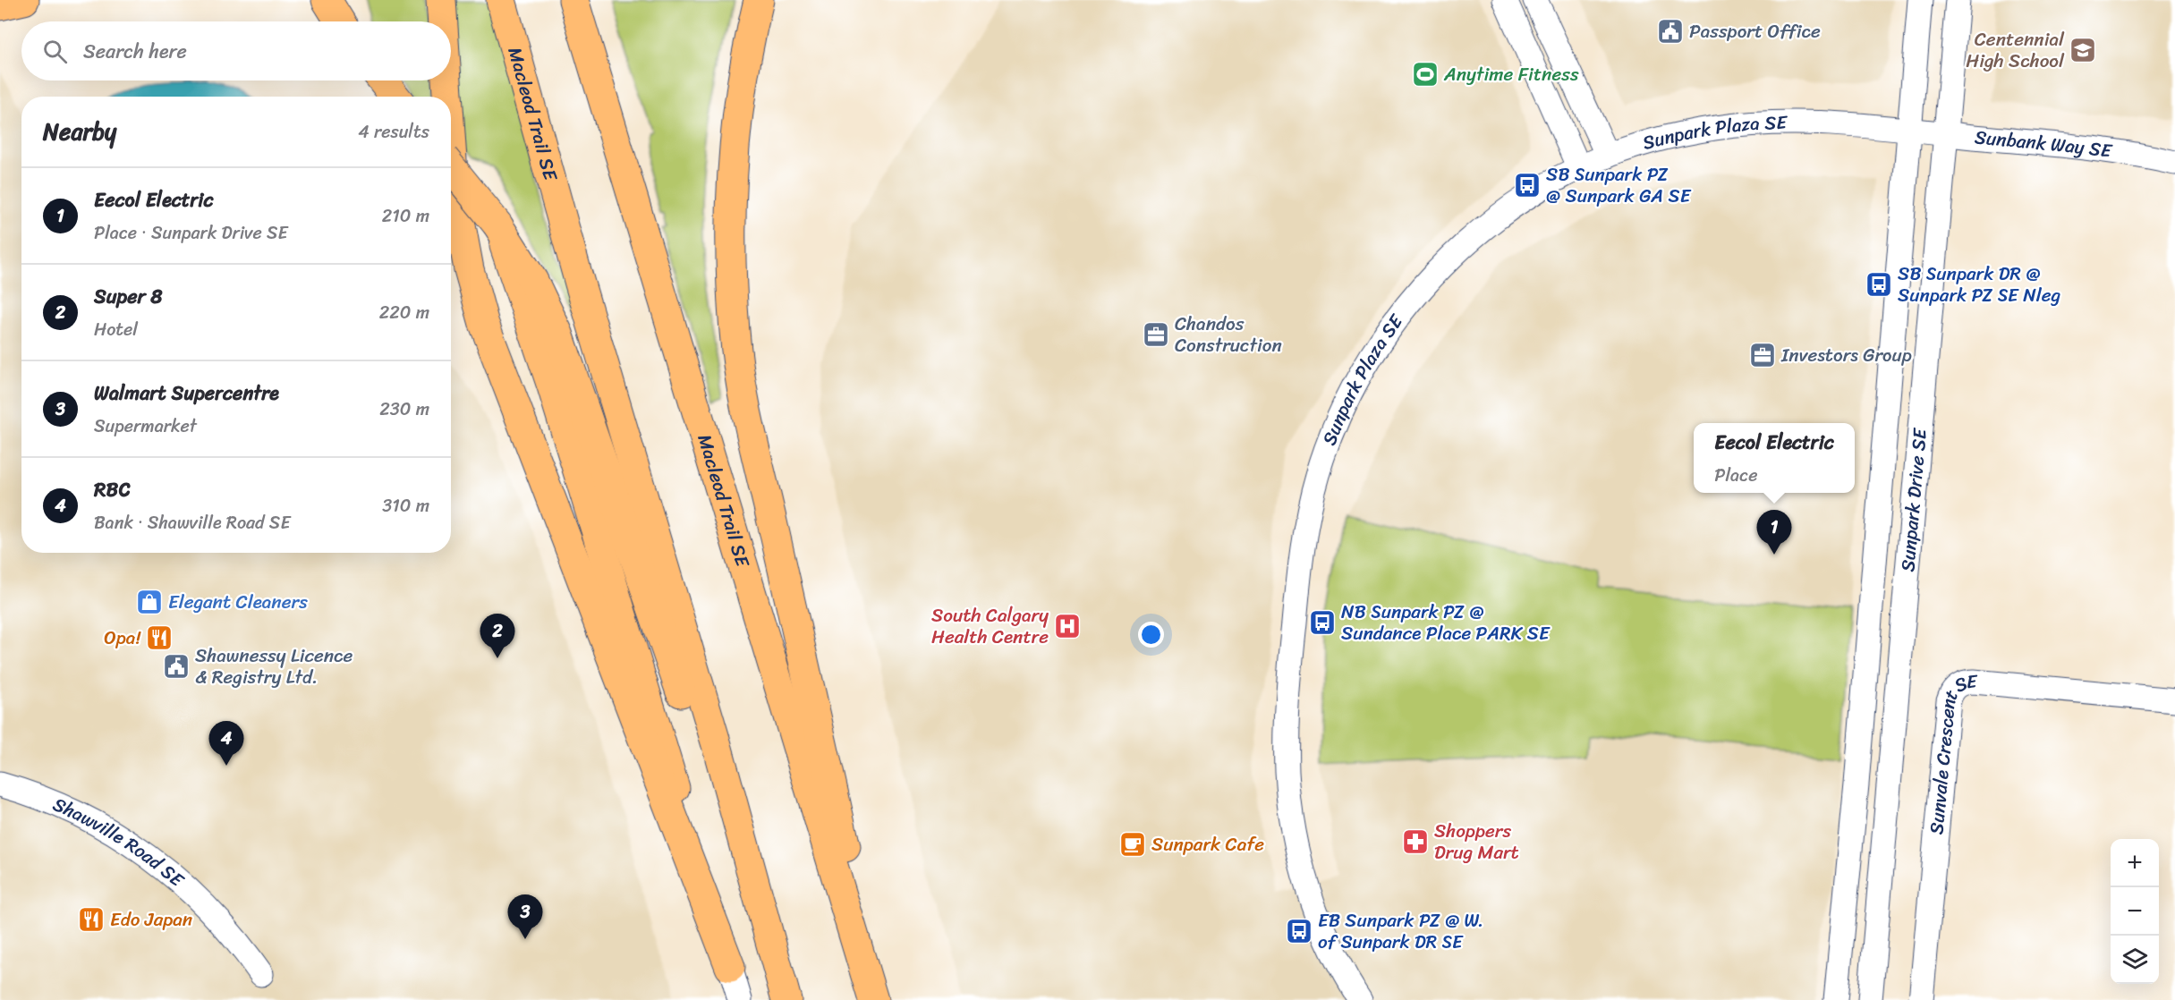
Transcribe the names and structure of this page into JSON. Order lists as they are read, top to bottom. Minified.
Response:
{"streets":{"main road":["Macleod Trail SE"],"street":["Sunpark Plaza SE","Sunbank Way SE","Sunpark Drive SE","Sunvale Crescent SE","Shawville Road SE"]},"crossings":[["Sunpark Plaza SE","Sunbank Way SE"],["Sunpark Plaza SE","Sunpark Drive SE"],["Sunbank Way SE","Sunpark Drive SE"]],"places":{"public building":["Passport Office","Shawnessy Licence & Registry Ltd."],"school or university":["Centennial High School"],"sports":["Anytime Fitness"],"bus stop":["SB Sunpark PZ @ Sunpark GA SE","SB Sunpark DR @ Sunpark PZ SE Nleg","NB Sunpark PZ @ Sundance Place PARK SE","EB Sunpark PZ @ W. of Sunpark DR SE"],"office":["Chandos Construction","Investors Group"],"shop":["Elegant Cleaners"],"hospital":["South Calgary Health Centre"],"restaurant":["Opa!","Edo Japan"],"pharmacy":["Shoppers Drug Mart"],"cafe":["Sunpark Cafe"]},"page":{"search":"Search here","heading":["Nearby","4 results"],"list":[{"mark":"1","name":"Eecol Electric","note":"Place · Sunpark Drive SE","value":"210 m"},{"mark":"2","name":"Super 8","note":"Hotel","value":"220 m"},{"mark":"3","name":"Walmart Supercentre","note":"Supermarket","value":"230 m"},{"mark":"4","name":"RBC","note":"Bank · Shawville Road SE","value":"310 m"}],"popup":["Eecol Electric","Place"],"pins":["1","2","4","3"],"map_buttons":["+","−"]}}
